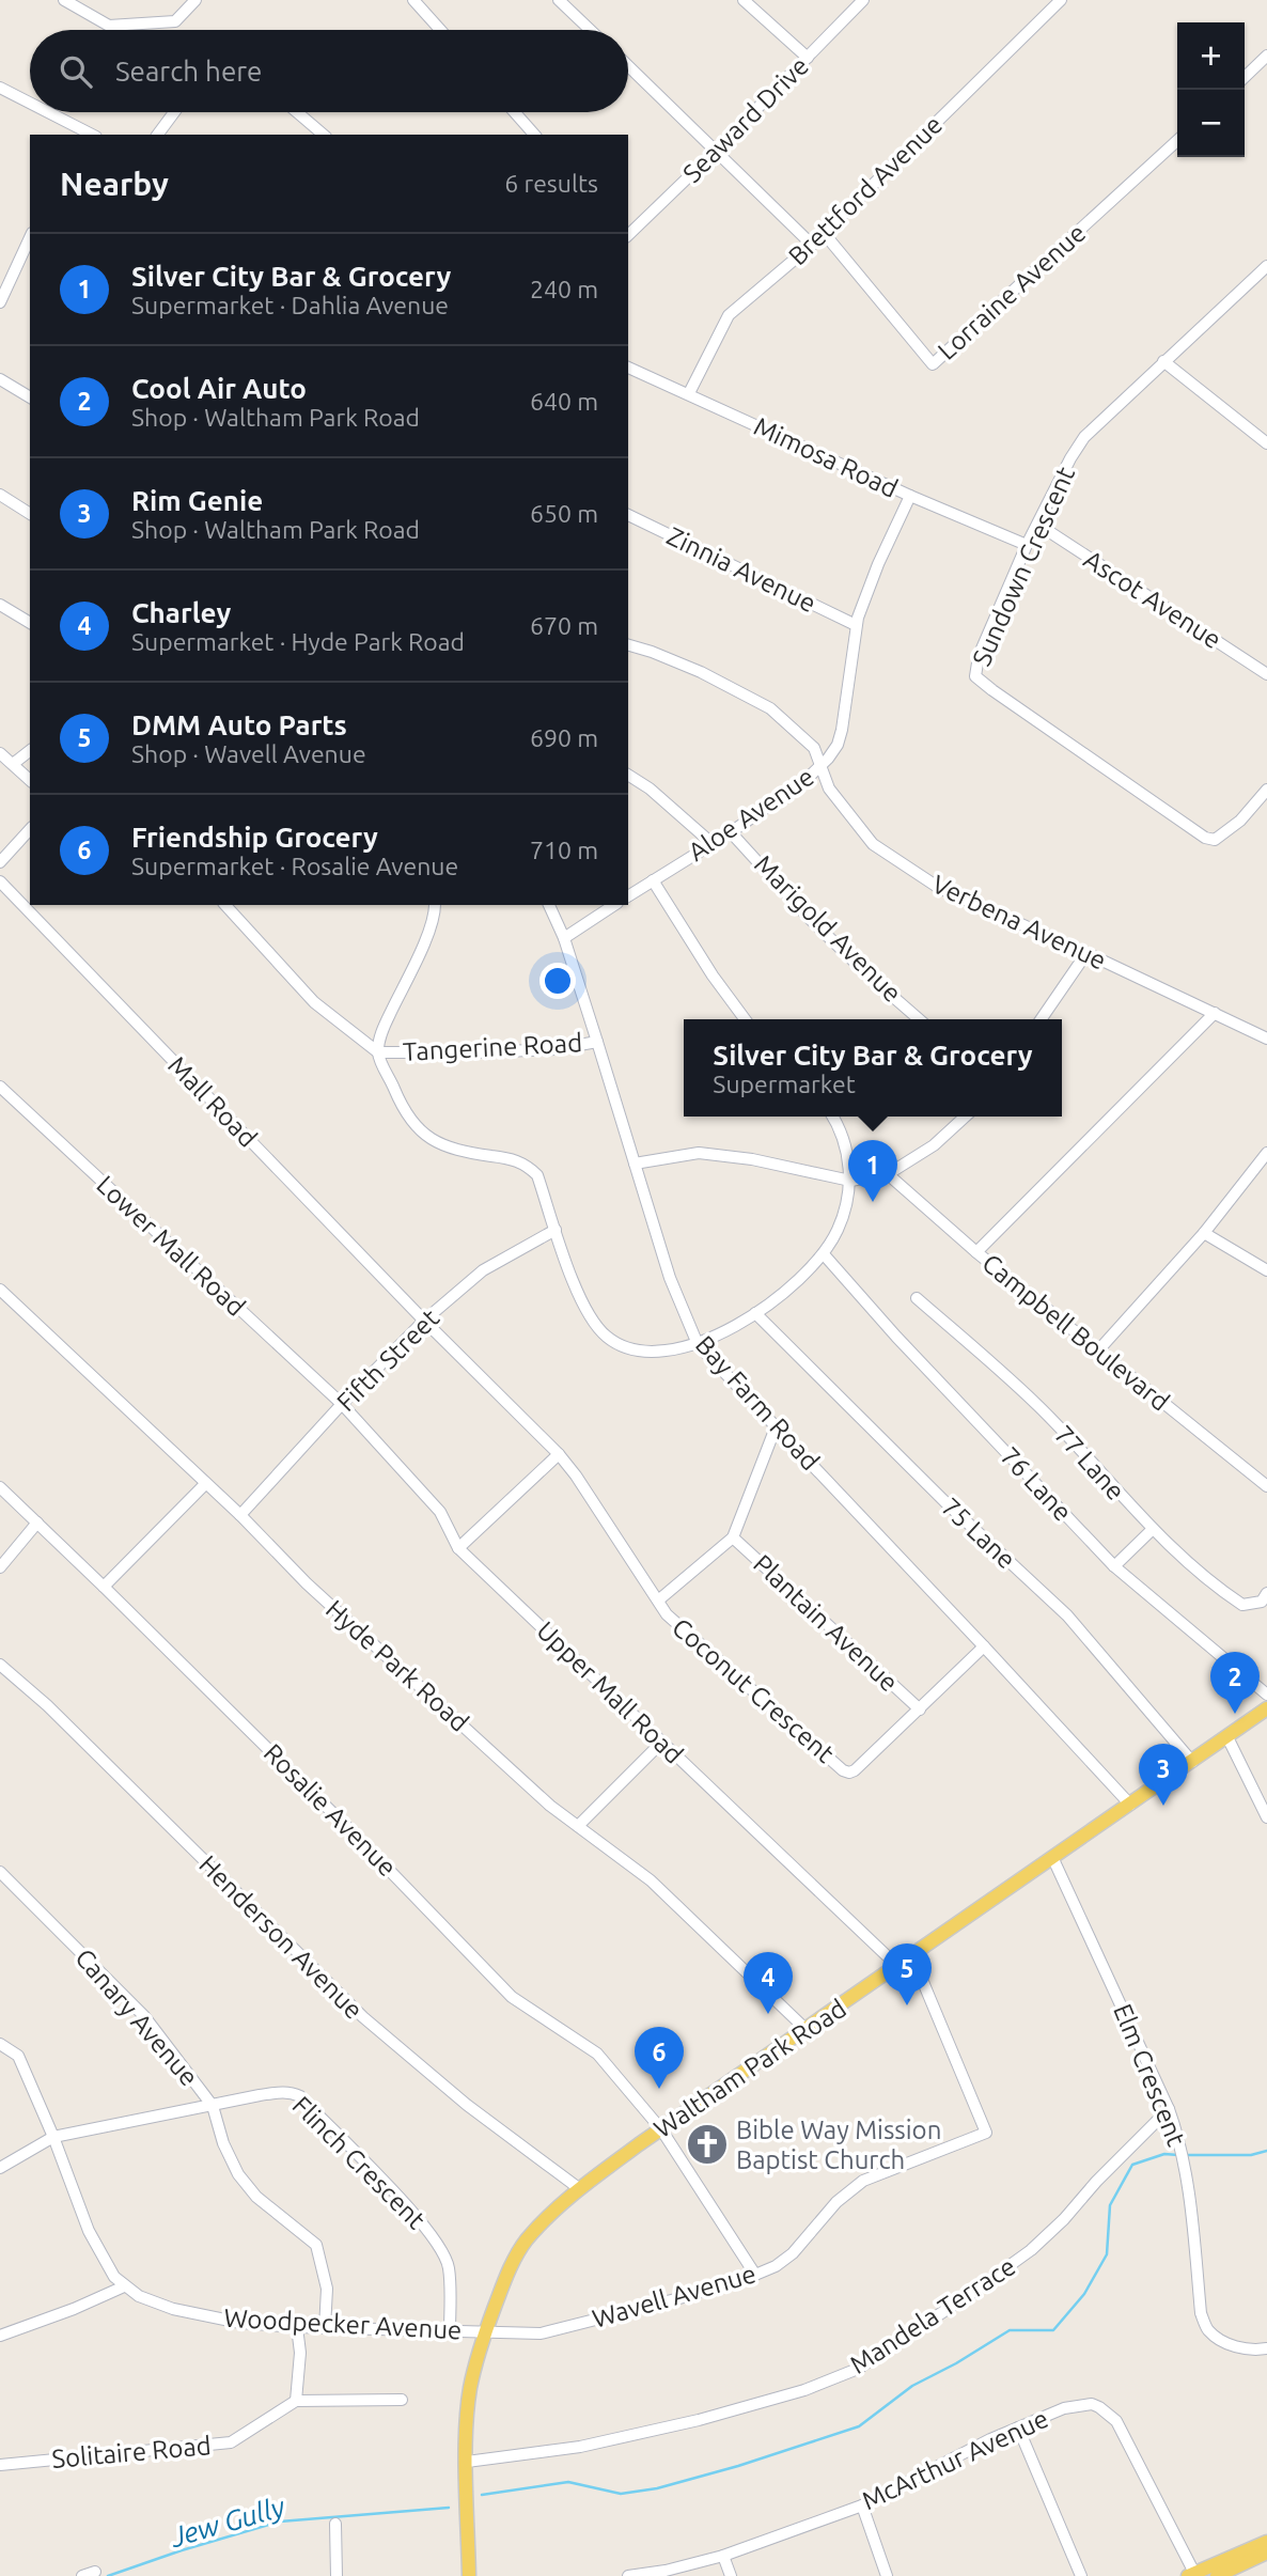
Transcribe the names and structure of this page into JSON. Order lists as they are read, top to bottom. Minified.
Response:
{"streets":{"main road":["Waltham Park Road"],"street":["Seaward Drive","Brettford Avenue","Lorraine Avenue","Mimosa Road","Sundown Crescent","Zinnia Avenue","Ascot Avenue","Aloe Avenue","Verbena Avenue","Marigold Avenue","Tangerine Road","Mall Road","Lower Mall Road","Campbell Boulevard","Fifth Street","Bay Farm Road","77 Lane","76 Lane","75 Lane","Plantain Avenue","Hyde Park Road","Coconut Crescent","Upper Mall Road","Rosalie Avenue","Henderson Avenue","Canary Avenue","Elm Crescent","Flinch Crescent","Wavell Avenue","Mandela Terrace","Woodpecker Avenue","Solitaire Road","McArthur Avenue"]},"crossings":[["Brettford Avenue","Lorraine Avenue"],["Brettford Avenue","Mimosa Road"],["Mimosa Road","Sundown Crescent"],["Mimosa Road","Aloe Avenue"],["Sundown Crescent","Ascot Avenue"],["Zinnia Avenue","Aloe Avenue"],["Aloe Avenue","Verbena Avenue"],["Aloe Avenue","Marigold Avenue"],["Tangerine Road","Bay Farm Road"],["Mall Road","Fifth Street"],["Mall Road","Coconut Crescent"],["Lower Mall Road","Fifth Street"],["Lower Mall Road","Upper Mall Road"],["Fifth Street","Hyde Park Road"],["Fifth Street","Coconut Crescent"],["Fifth Street","Upper Mall Road"],["Bay Farm Road","Coconut Crescent"],["Bay Farm Road","Waltham Park Road"],["75 Lane","Waltham Park Road"],["Plantain Avenue","Coconut Crescent"],["Hyde Park Road","Waltham Park Road"],["Upper Mall Road","Waltham Park Road"],["Rosalie Avenue","Waltham Park Road"],["Rosalie Avenue","Wavell Avenue"],["Henderson Avenue","Waltham Park Road"],["Canary Avenue","Flinch Crescent"],["Canary Avenue","Woodpecker Avenue"],["Waltham Park Road","Elm Crescent"],["Waltham Park Road","Wavell Avenue"],["Waltham Park Road","Mandela Terrace"],["Waltham Park Road","Woodpecker Avenue"],["Elm Crescent","Mandela Terrace"],["Flinch Crescent","Woodpecker Avenue"],["Wavell Avenue","Woodpecker Avenue"]],"water":["Jew Gully"],"places":{"church":["Bible Way Mission Baptist Church"]},"page":{"map_buttons":["+","−"],"search":"Search here","heading":["Nearby","6 results"],"list":[{"mark":"1","name":"Silver City Bar & Grocery","note":"Supermarket · Dahlia Avenue","value":"240 m"},{"mark":"2","name":"Cool Air Auto","note":"Shop · Waltham Park Road","value":"640 m"},{"mark":"3","name":"Rim Genie","note":"Shop · Waltham Park Road","value":"650 m"},{"mark":"4","name":"Charley","note":"Supermarket · Hyde Park Road","value":"670 m"},{"mark":"5","name":"DMM Auto Parts","note":"Shop · Wavell Avenue","value":"690 m"},{"mark":"6","name":"Friendship Grocery","note":"Supermarket · Rosalie Avenue","value":"710 m"}],"popup":["Silver City Bar & Grocery","Supermarket"],"pins":["1","2","3","5","4","6"]}}
